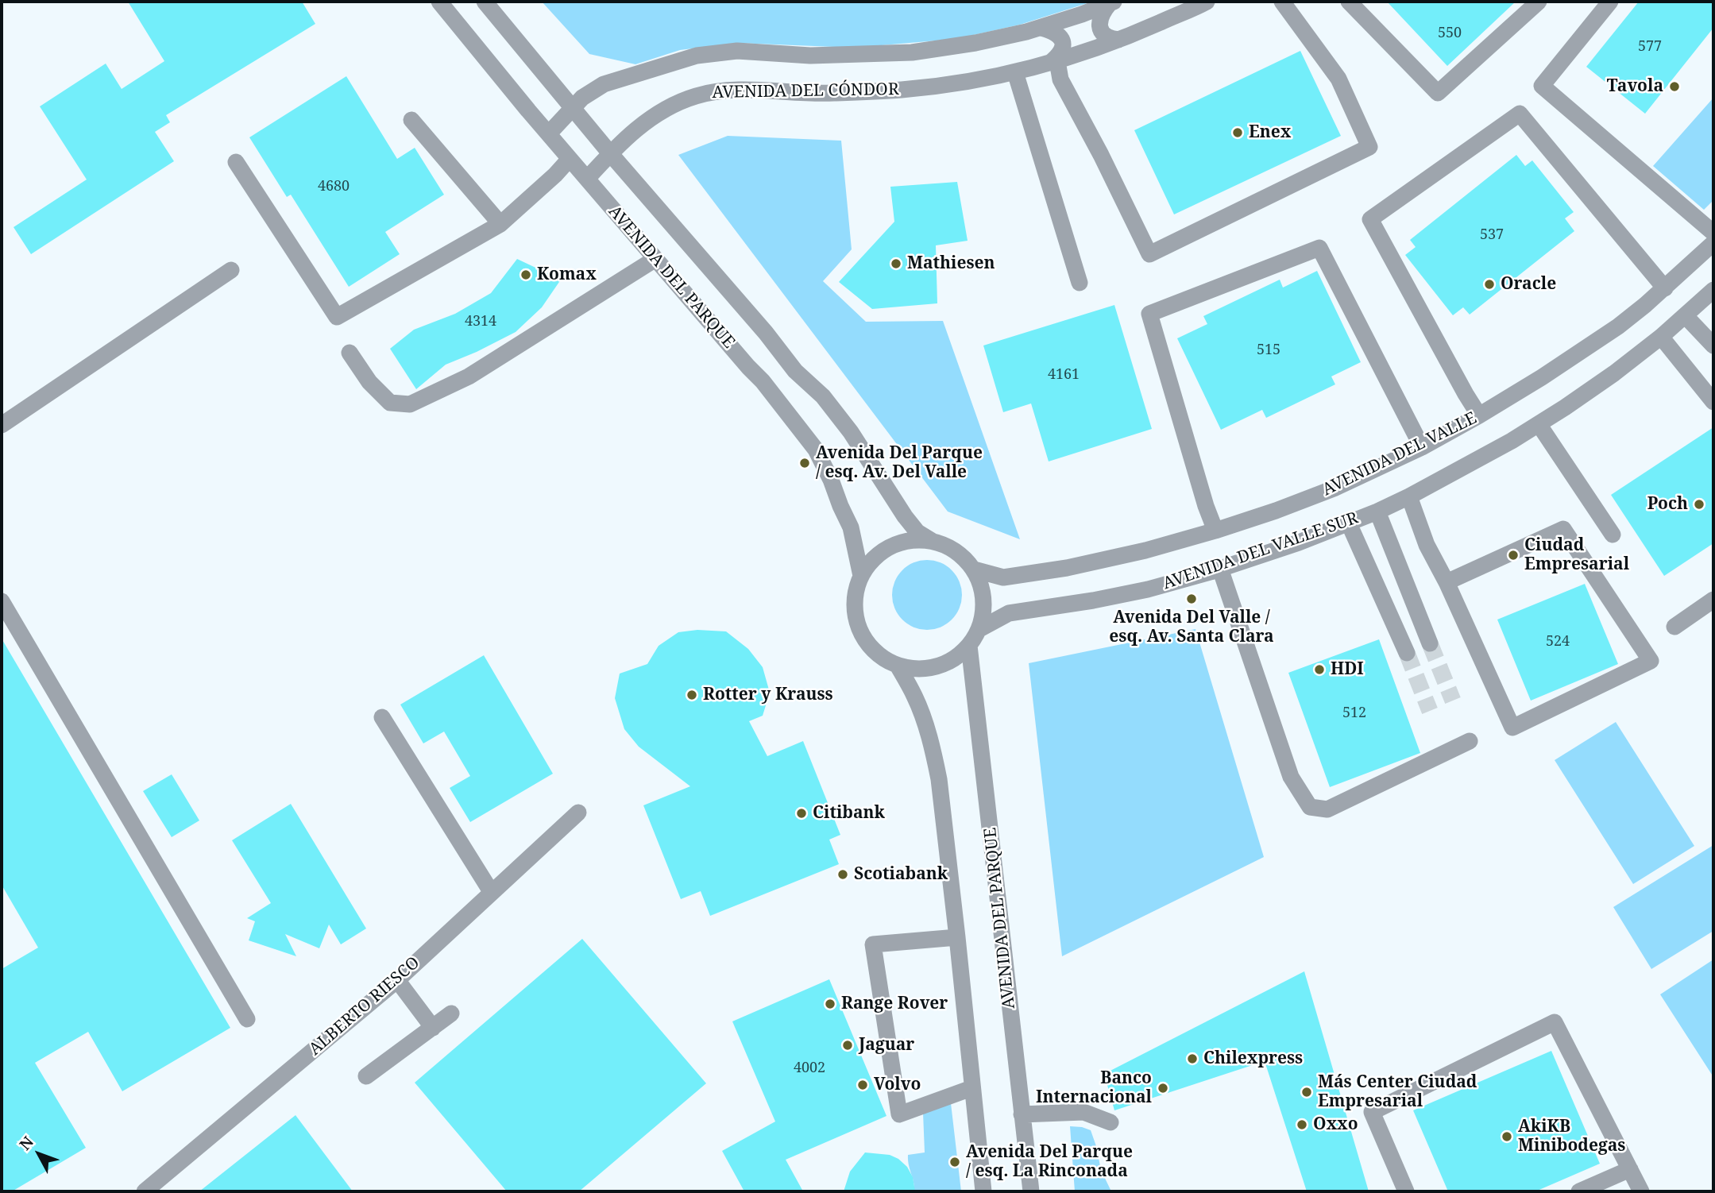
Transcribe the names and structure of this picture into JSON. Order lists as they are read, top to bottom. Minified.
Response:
{"streets":{"street":["AVENIDA DEL CÓNDOR","AVENIDA DEL PARQUE","AVENIDA DEL VALLE","AVENIDA DEL VALLE SUR","ALBERTO RIESCO"]},"crossings":[["AVENIDA DEL CÓNDOR","AVENIDA DEL PARQUE"],["AVENIDA DEL PARQUE","AVENIDA DEL VALLE"],["AVENIDA DEL PARQUE","AVENIDA DEL VALLE SUR"],["AVENIDA DEL VALLE","AVENIDA DEL VALLE SUR"]],"places":["Tavola","Enex","Mathiesen","Komax","Oracle","Avenida Del Parque / esq. Av. Del Valle","Poch","Ciudad Empresarial","Avenida Del Valle / esq. Av. Santa Clara","HDI","Rotter y Krauss","Citibank","Scotiabank","Range Rover","Jaguar","Chilexpress","Volvo","Banco Internacional","Más Center Ciudad Empresarial","Oxxo","AkiKB Minibodegas","Avenida Del Parque / esq. La Rinconada"],"house_numbers":["550","577","4680","537","4314","515","4161","524","512","4002"],"north":"top left"}
